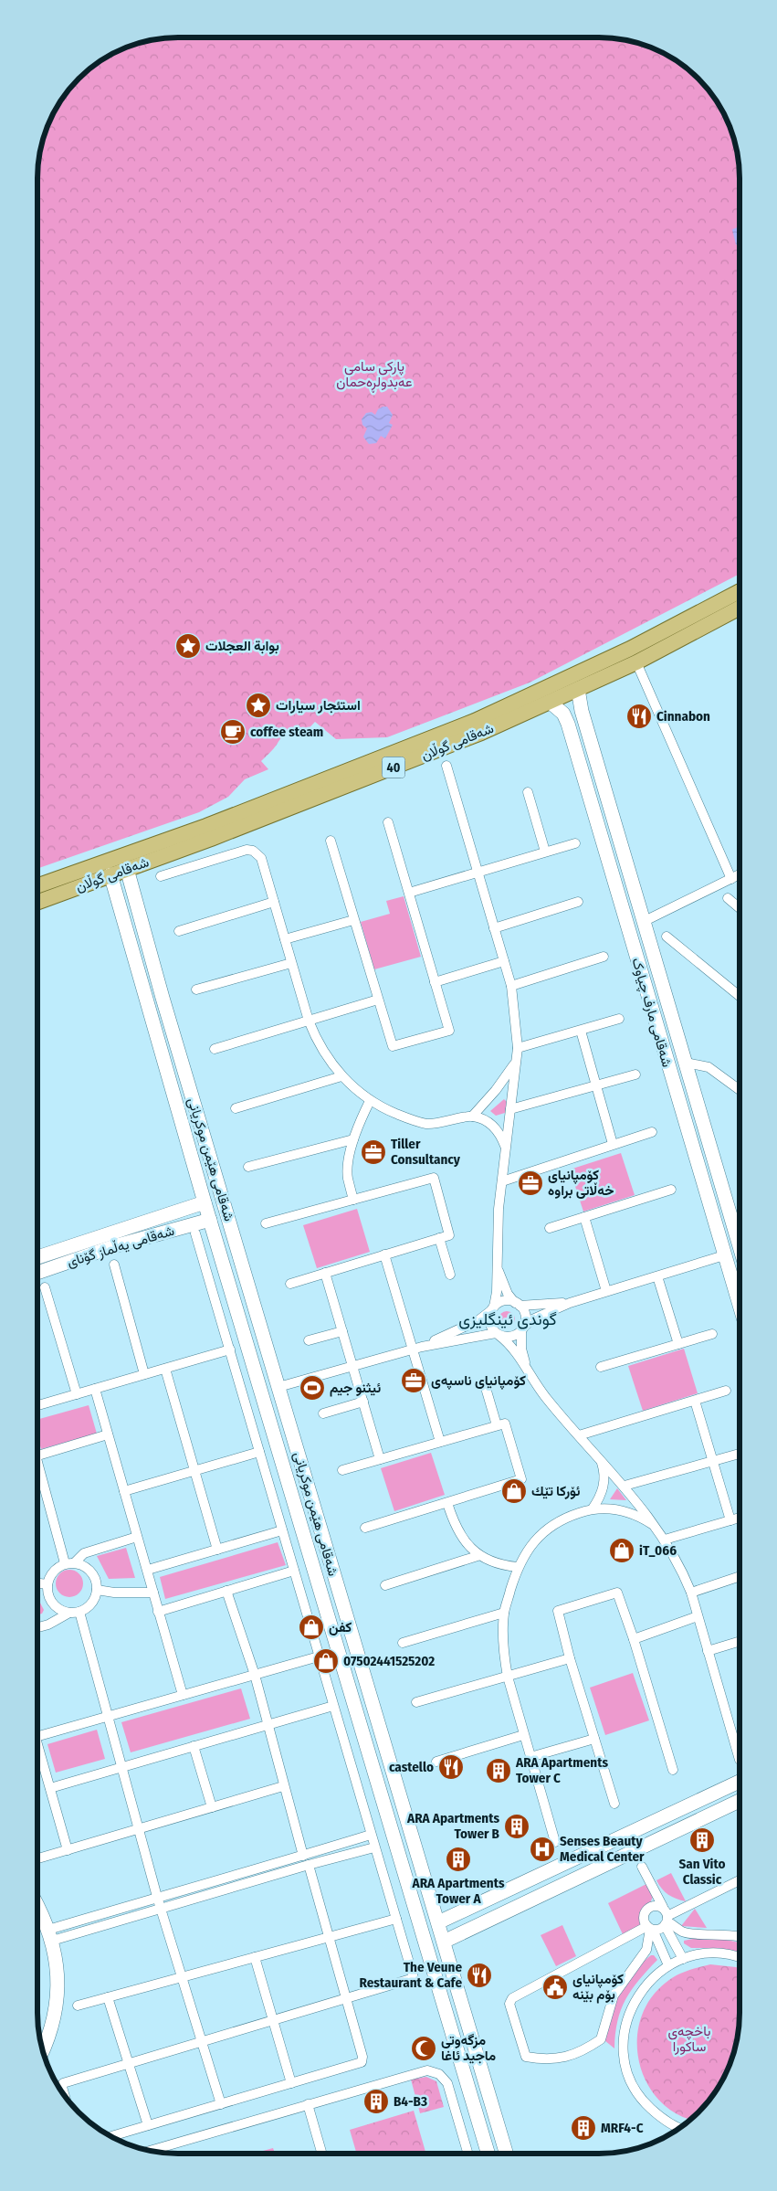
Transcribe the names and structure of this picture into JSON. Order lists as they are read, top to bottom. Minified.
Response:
{"streets":{"main road":["شەقامی گوڵان","40"],"street":["شەقامی مارف چیاوک","شەقامی هێمن موکریانی","شەقامی یەڵماز گۆنای"]},"crossings":[["شەقامی گوڵان","شەقامی مارف چیاوک"],["شەقامی گوڵان","شەقامی هێمن موکریانی"],["شەقامی هێمن موکریانی","شەقامی یەڵماز گۆنای"]],"districts":["گوندی ئینگلیزی"],"parks":["پارکی سامی عەبدولڕەحمان","باخچەی ساکورا"],"places":{"place":["بوابة العجلات","استئجار سيارات"],"restaurant":["Cinnabon","castello","The Veune Restaurant & Cafe"],"cafe":["coffee steam"],"office":["Tiller Consultancy","کۆمپانیای خەڵاتی براوە","کۆمپانیای ناسپەی"],"sports":["ئيثنو جيم"],"shop":["ئۆركا تێك","iT_066","كفن","07502441525202"],"building":["ARA Apartments Tower C","ARA Apartments Tower B","San Vito Classic","ARA Apartments Tower A","B4-B3","MRF4-C"],"hospital":["Senses Beauty Medical Center"],"public building":["کۆمپانیای بۆم بێنە"],"mosque":["مزگەوتی ماجید ئاغا"]}}
